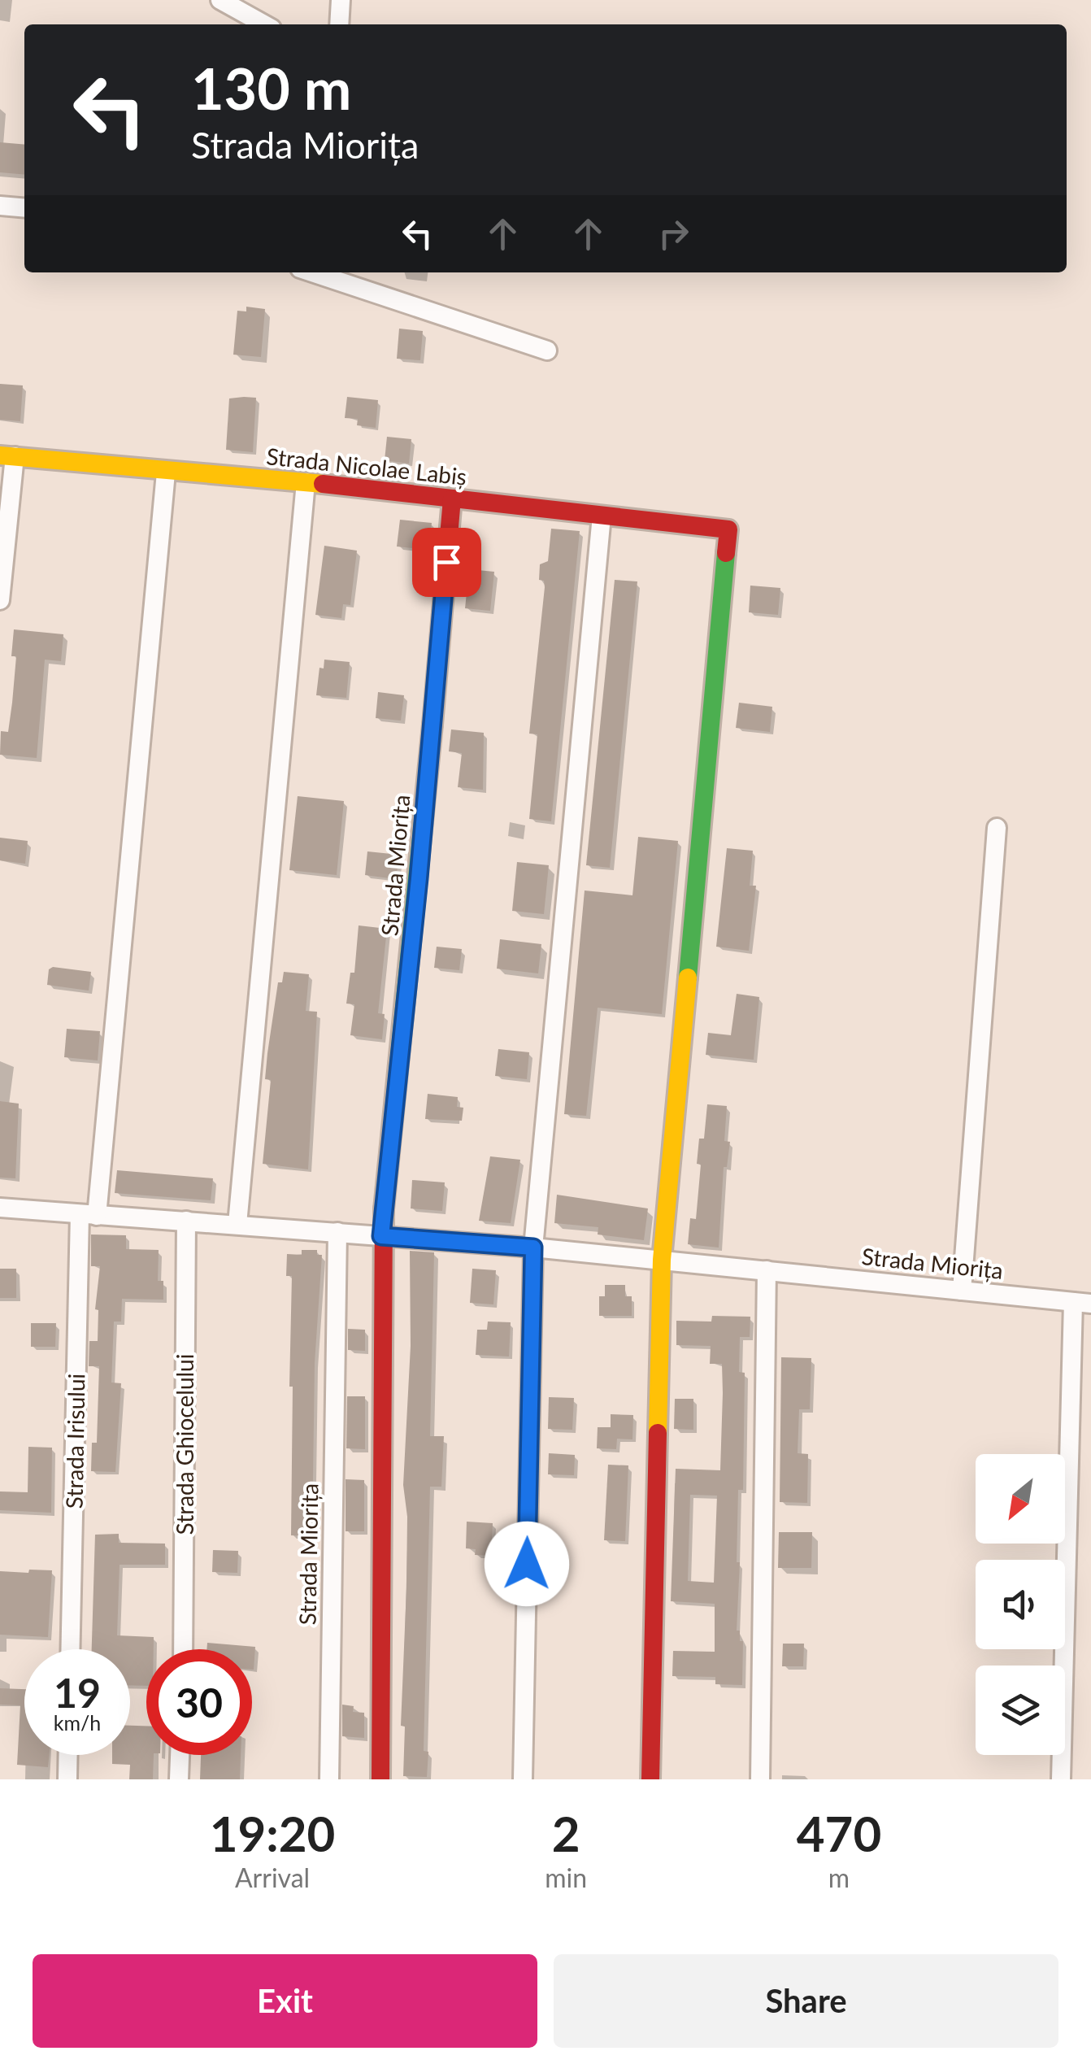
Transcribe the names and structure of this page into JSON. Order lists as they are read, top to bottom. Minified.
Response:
{"streets":{"street":["Strada Nicolae Labiș","Strada Miorița","Strada Irisului","Strada Ghiocelului"]},"crossings":[["Strada Nicolae Labiș","Strada Miorița"],["Strada Nicolae Labiș","Strada Irisului"],["Strada Miorița","Strada Irisului"],["Strada Miorița","Strada Ghiocelului"]],"north":"bottom left","page":{"turn":["130 m","Strada Miorița"],"speed":"19 km/h","limit":"30","eta":["19:20","Arrival","2","min","470","m"],"buttons":["Exit","Share"]}}
